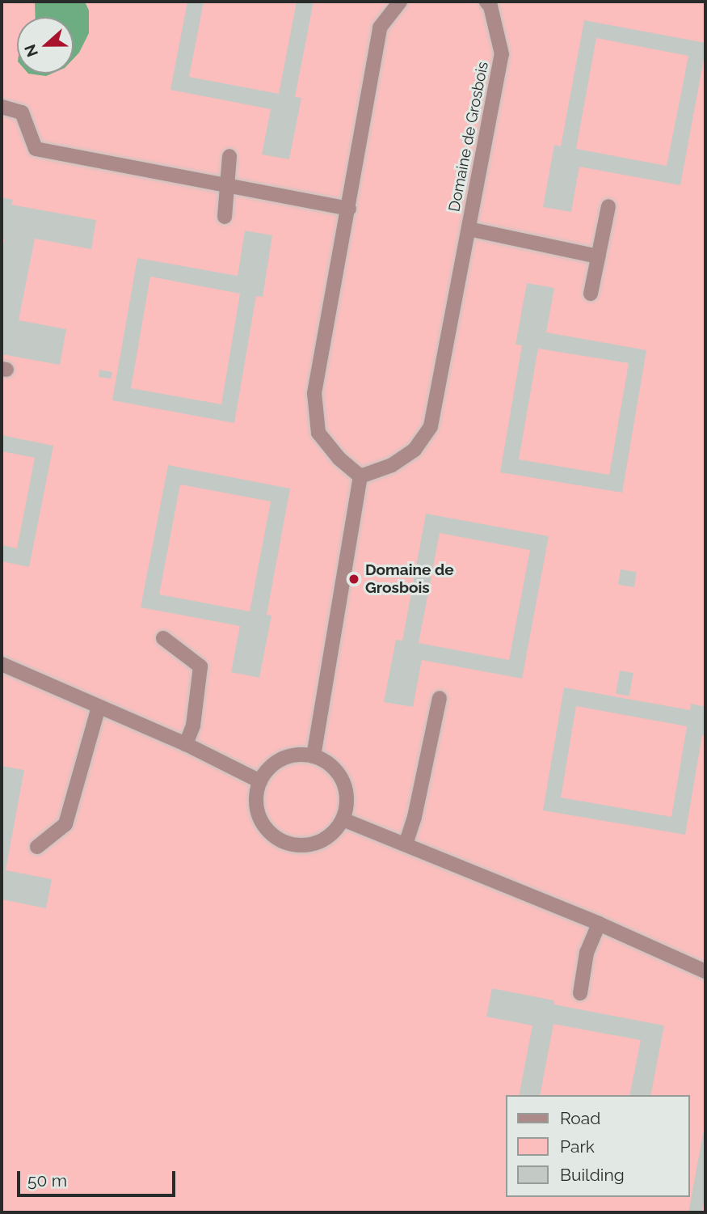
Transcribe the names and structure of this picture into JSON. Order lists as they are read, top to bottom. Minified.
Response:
{"streets":{"lane":["Domaine de Grosbois"]},"places":["Domaine de Grosbois"],"legend":["Road","Park","Building"],"scale_bar":"50 m","north":"left"}
